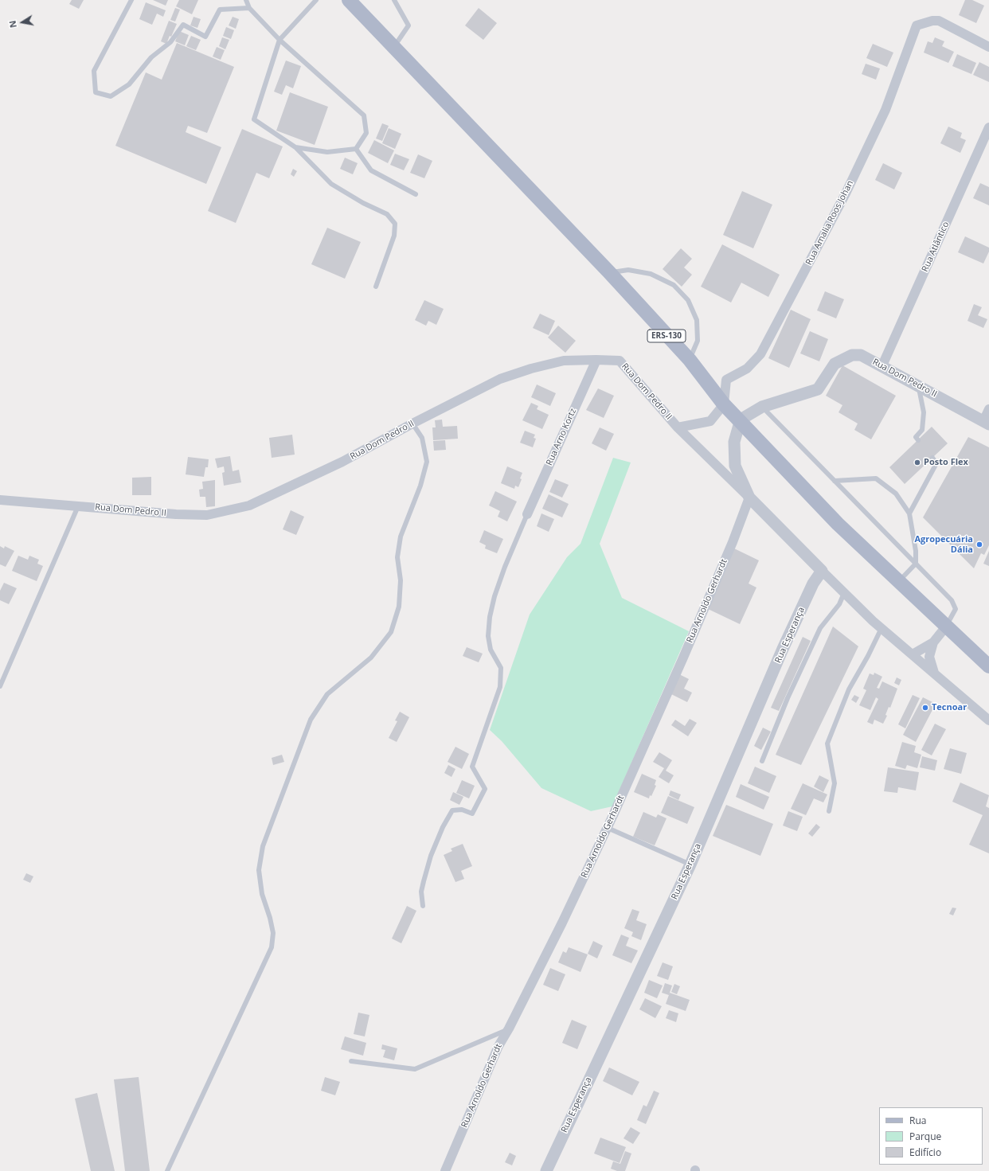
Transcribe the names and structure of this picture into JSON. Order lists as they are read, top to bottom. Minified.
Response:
{"streets":{"main road":["ERS-130"],"street":["Rua Amalia Roos Johan","Rua Atlântico","Rua Dom Pedro II","Rua Arno Kortz","Rua Arnoldo Gerhardt","Rua Esperança"]},"crossings":[["Rua Amalia Roos Johan","ERS-130"],["Rua Amalia Roos Johan","Rua Dom Pedro II"],["Rua Atlântico","Rua Dom Pedro II"],["ERS-130","Rua Dom Pedro II"],["Rua Dom Pedro II","Rua Arno Kortz"]],"places":["Posto Flex","Agropecuária Dália","Tecnoar"],"legend":["Rua","Parque","Edifício"],"north":"left"}
